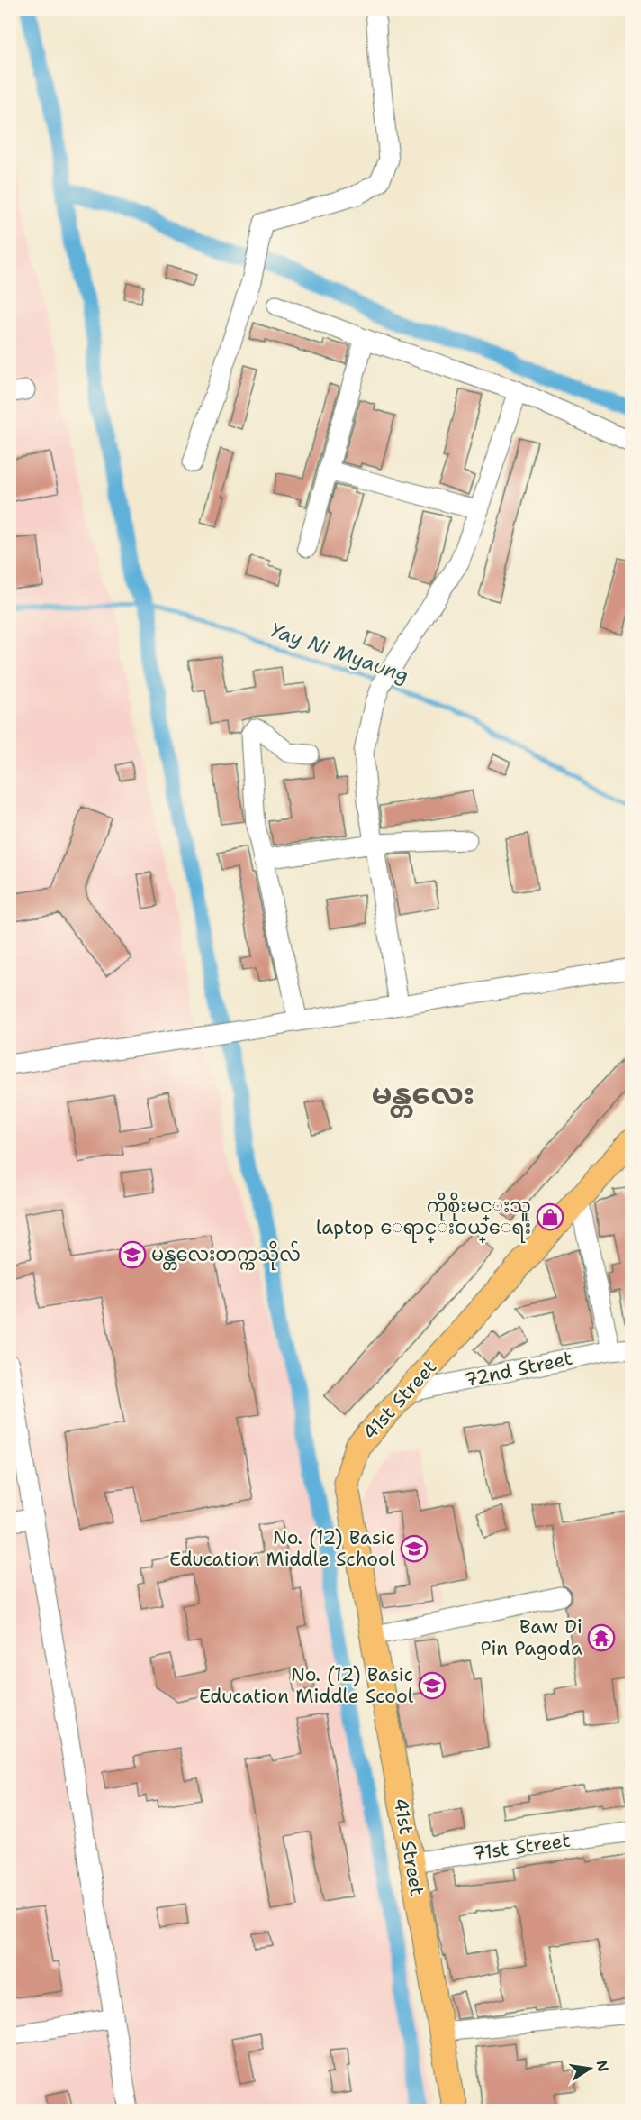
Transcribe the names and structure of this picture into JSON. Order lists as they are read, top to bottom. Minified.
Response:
{"streets":{"main road":["41st Street"],"street":["72nd Street","71st Street"]},"crossings":[["72nd Street","41st Street"],["41st Street","71st Street"]],"districts":["မန္တလေး"],"water":["Yay Ni Myaung"],"places":{"shop":["ကိုစိုးမင္းသူ laptop ေရာင္းဝယ္ေရး"],"school or university":["မန္တလေးတက္ကသိုလ်","No. (12) Basic Education Middle School","No. (12) Basic Education Middle Scool"],"temple":["Baw Di Pin Pagoda"]},"north":"right"}
